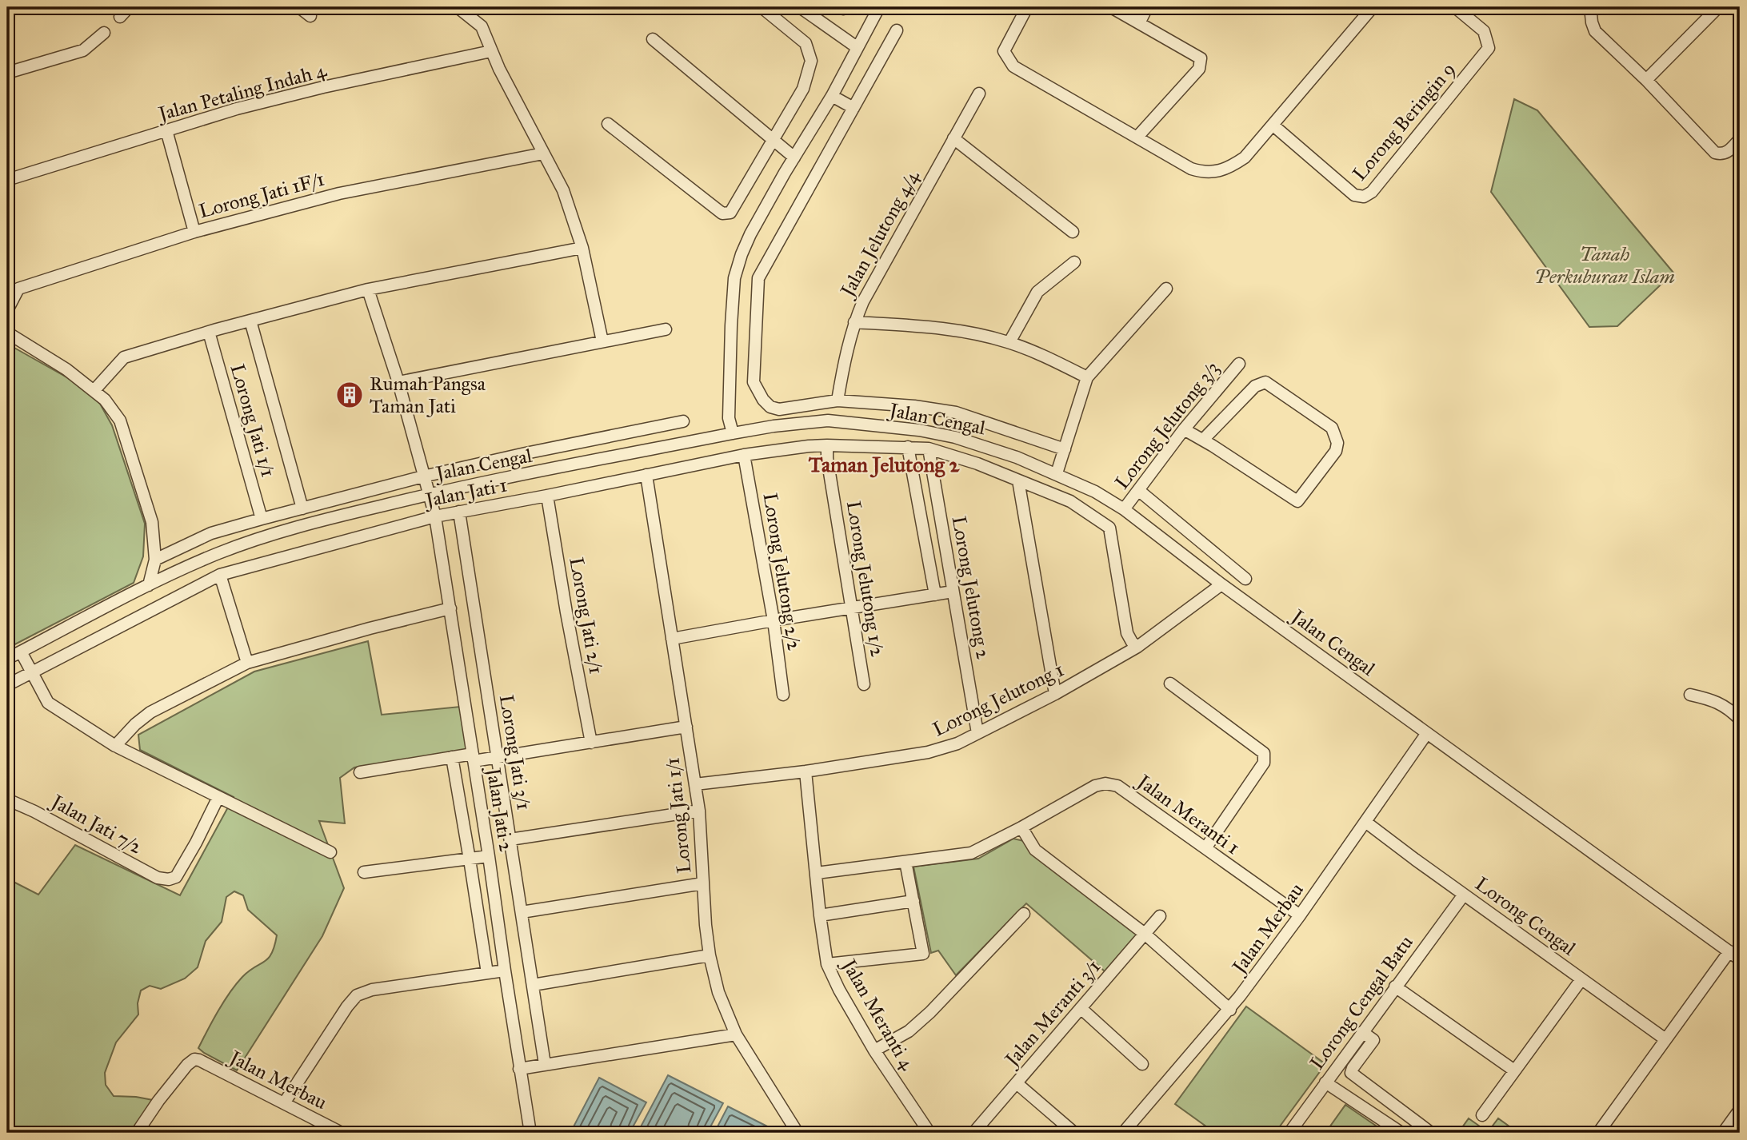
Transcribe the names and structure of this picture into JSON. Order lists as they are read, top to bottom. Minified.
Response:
{"streets":{"street":["Jalan Petaling Indah 4","Lorong Beringin 9","Lorong Jati 1F/1","Jalan Jelutong 4/4","Jalan Cengal","Lorong Jati 1/1","Lorong Jelutong 3/3","Jalan Jati 1","Lorong Jelutong 2/2","Lorong Jelutong 1/2","Lorong Jelutong 2","Lorong Jati 2/1","Lorong Jelutong 1","Lorong Jati 3/1","Jalan Jati 2","Jalan Meranti 1","Jalan Jati 7/2","Lorong Cengal","Jalan Merbau","Lorong Cengal Batu","Jalan Meranti 3/1","Jalan Meranti 4"]},"crossings":[["Jalan Cengal","Lorong Jelutong 3/3"],["Jalan Cengal","Lorong Jelutong 2"],["Jalan Cengal","Lorong Jelutong 1"],["Jalan Cengal","Jalan Jati 2"],["Jalan Cengal","Jalan Merbau"],["Lorong Jati 1/1","Jalan Jati 1"],["Lorong Jati 1/1","Lorong Jelutong 1"],["Jalan Jati 1","Lorong Jelutong 2/2"],["Jalan Jati 1","Lorong Jelutong 1/2"],["Jalan Jati 1","Lorong Jelutong 2"],["Jalan Jati 1","Lorong Jati 2/1"],["Jalan Jati 1","Lorong Jelutong 1"],["Jalan Jati 1","Lorong Jati 3/1"],["Jalan Jati 1","Jalan Jati 2"],["Lorong Jelutong 2","Lorong Jelutong 1"],["Lorong Jelutong 1","Jalan Meranti 4"],["Jalan Meranti 1","Jalan Merbau"],["Jalan Meranti 1","Jalan Meranti 4"],["Lorong Cengal","Jalan Merbau"],["Lorong Cengal","Lorong Cengal Batu"]],"districts":["Taman Jelutong 2"],"parks":["Tanah Perkuburan Islam"],"places":{"building":["Rumah Pangsa Taman Jati"]}}
